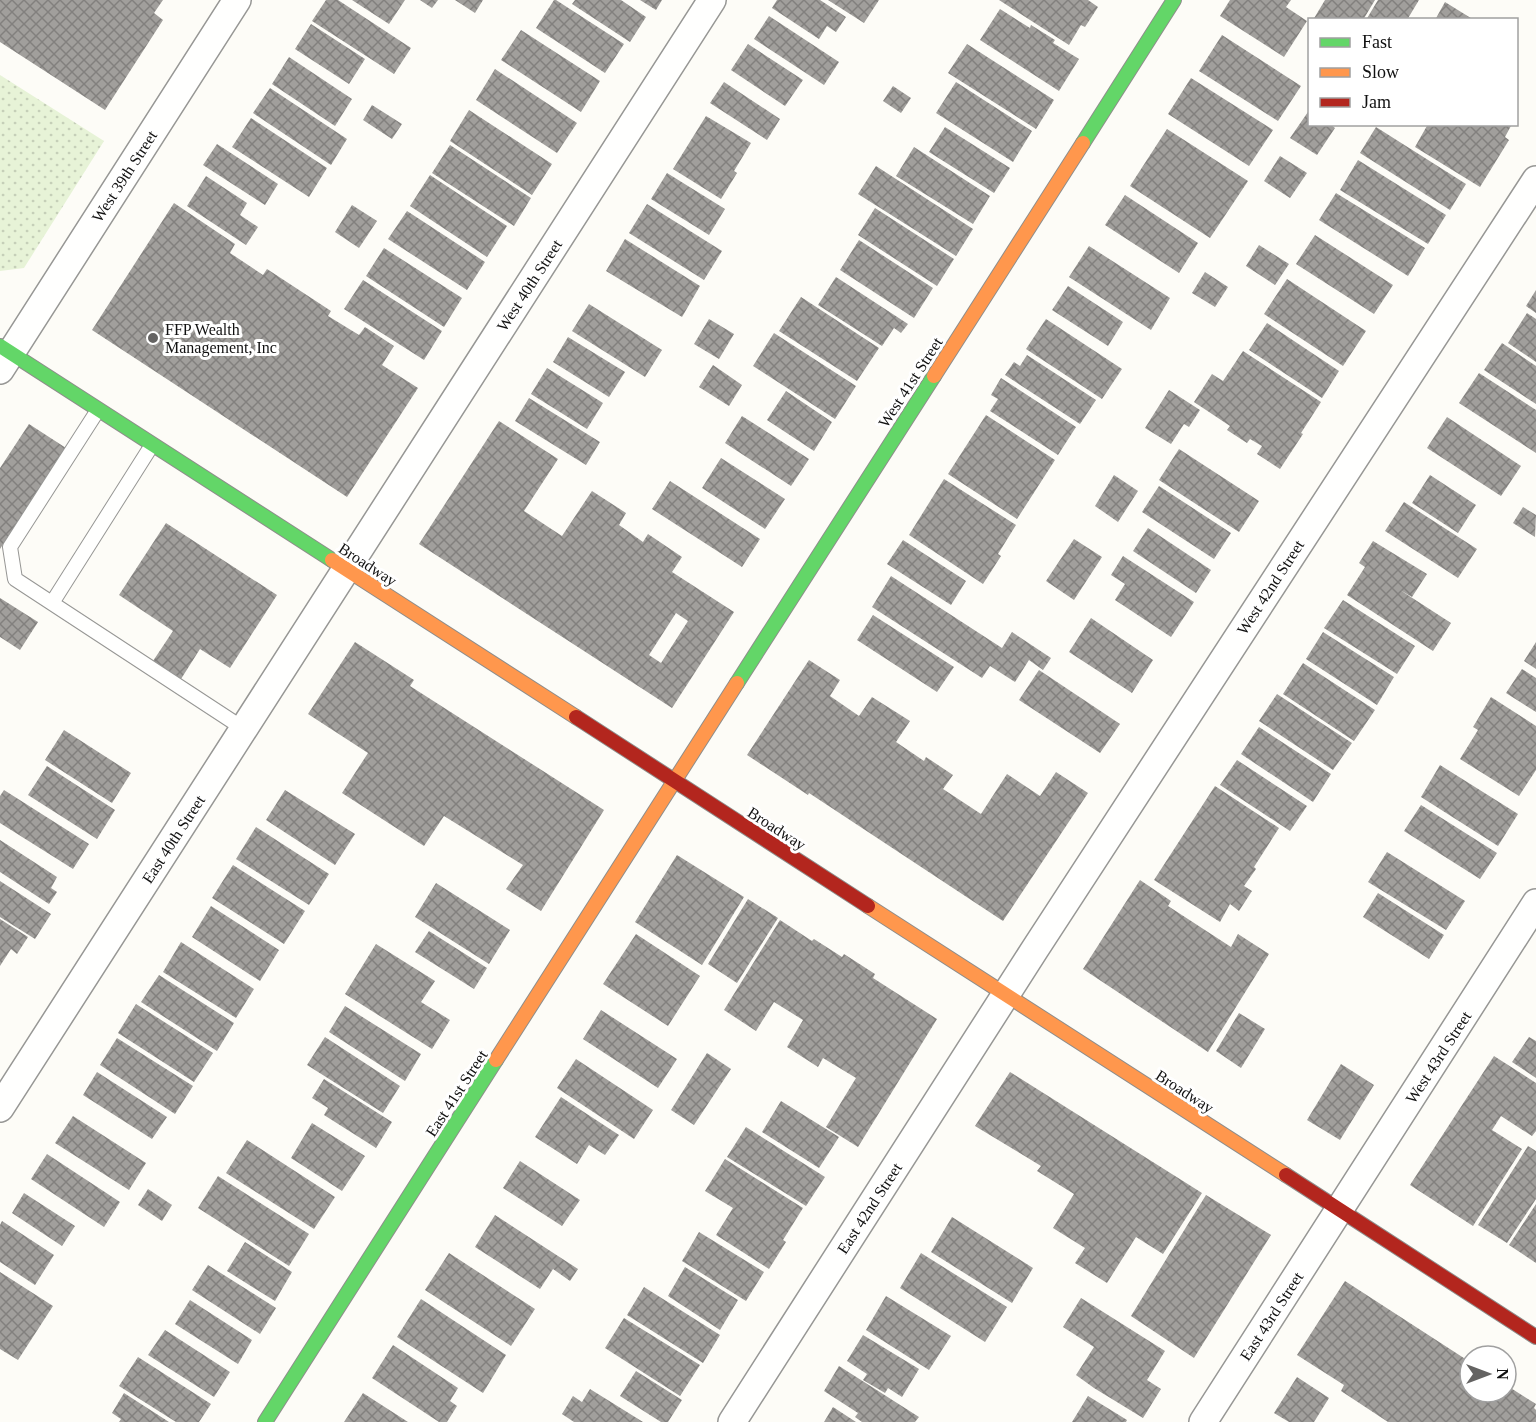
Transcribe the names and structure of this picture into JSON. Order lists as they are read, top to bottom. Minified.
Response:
{"streets":{"street":["West 39th Street","West 40th Street","West 41st Street","Broadway","West 42nd Street","East 40th Street","West 43rd Street","East 41st Street","East 42nd Street","East 43rd Street"]},"crossings":[["West 39th Street","Broadway"],["West 40th Street","Broadway"],["West 40th Street","East 40th Street"],["West 41st Street","Broadway"],["West 41st Street","East 41st Street"],["Broadway","West 42nd Street"],["Broadway","East 40th Street"],["Broadway","West 43rd Street"],["Broadway","East 41st Street"],["Broadway","East 42nd Street"],["Broadway","East 43rd Street"],["West 42nd Street","East 42nd Street"],["West 43rd Street","East 43rd Street"]],"places":["FFP Wealth Management, Inc"],"legend":["Fast","Slow","Jam"],"north":"right"}
